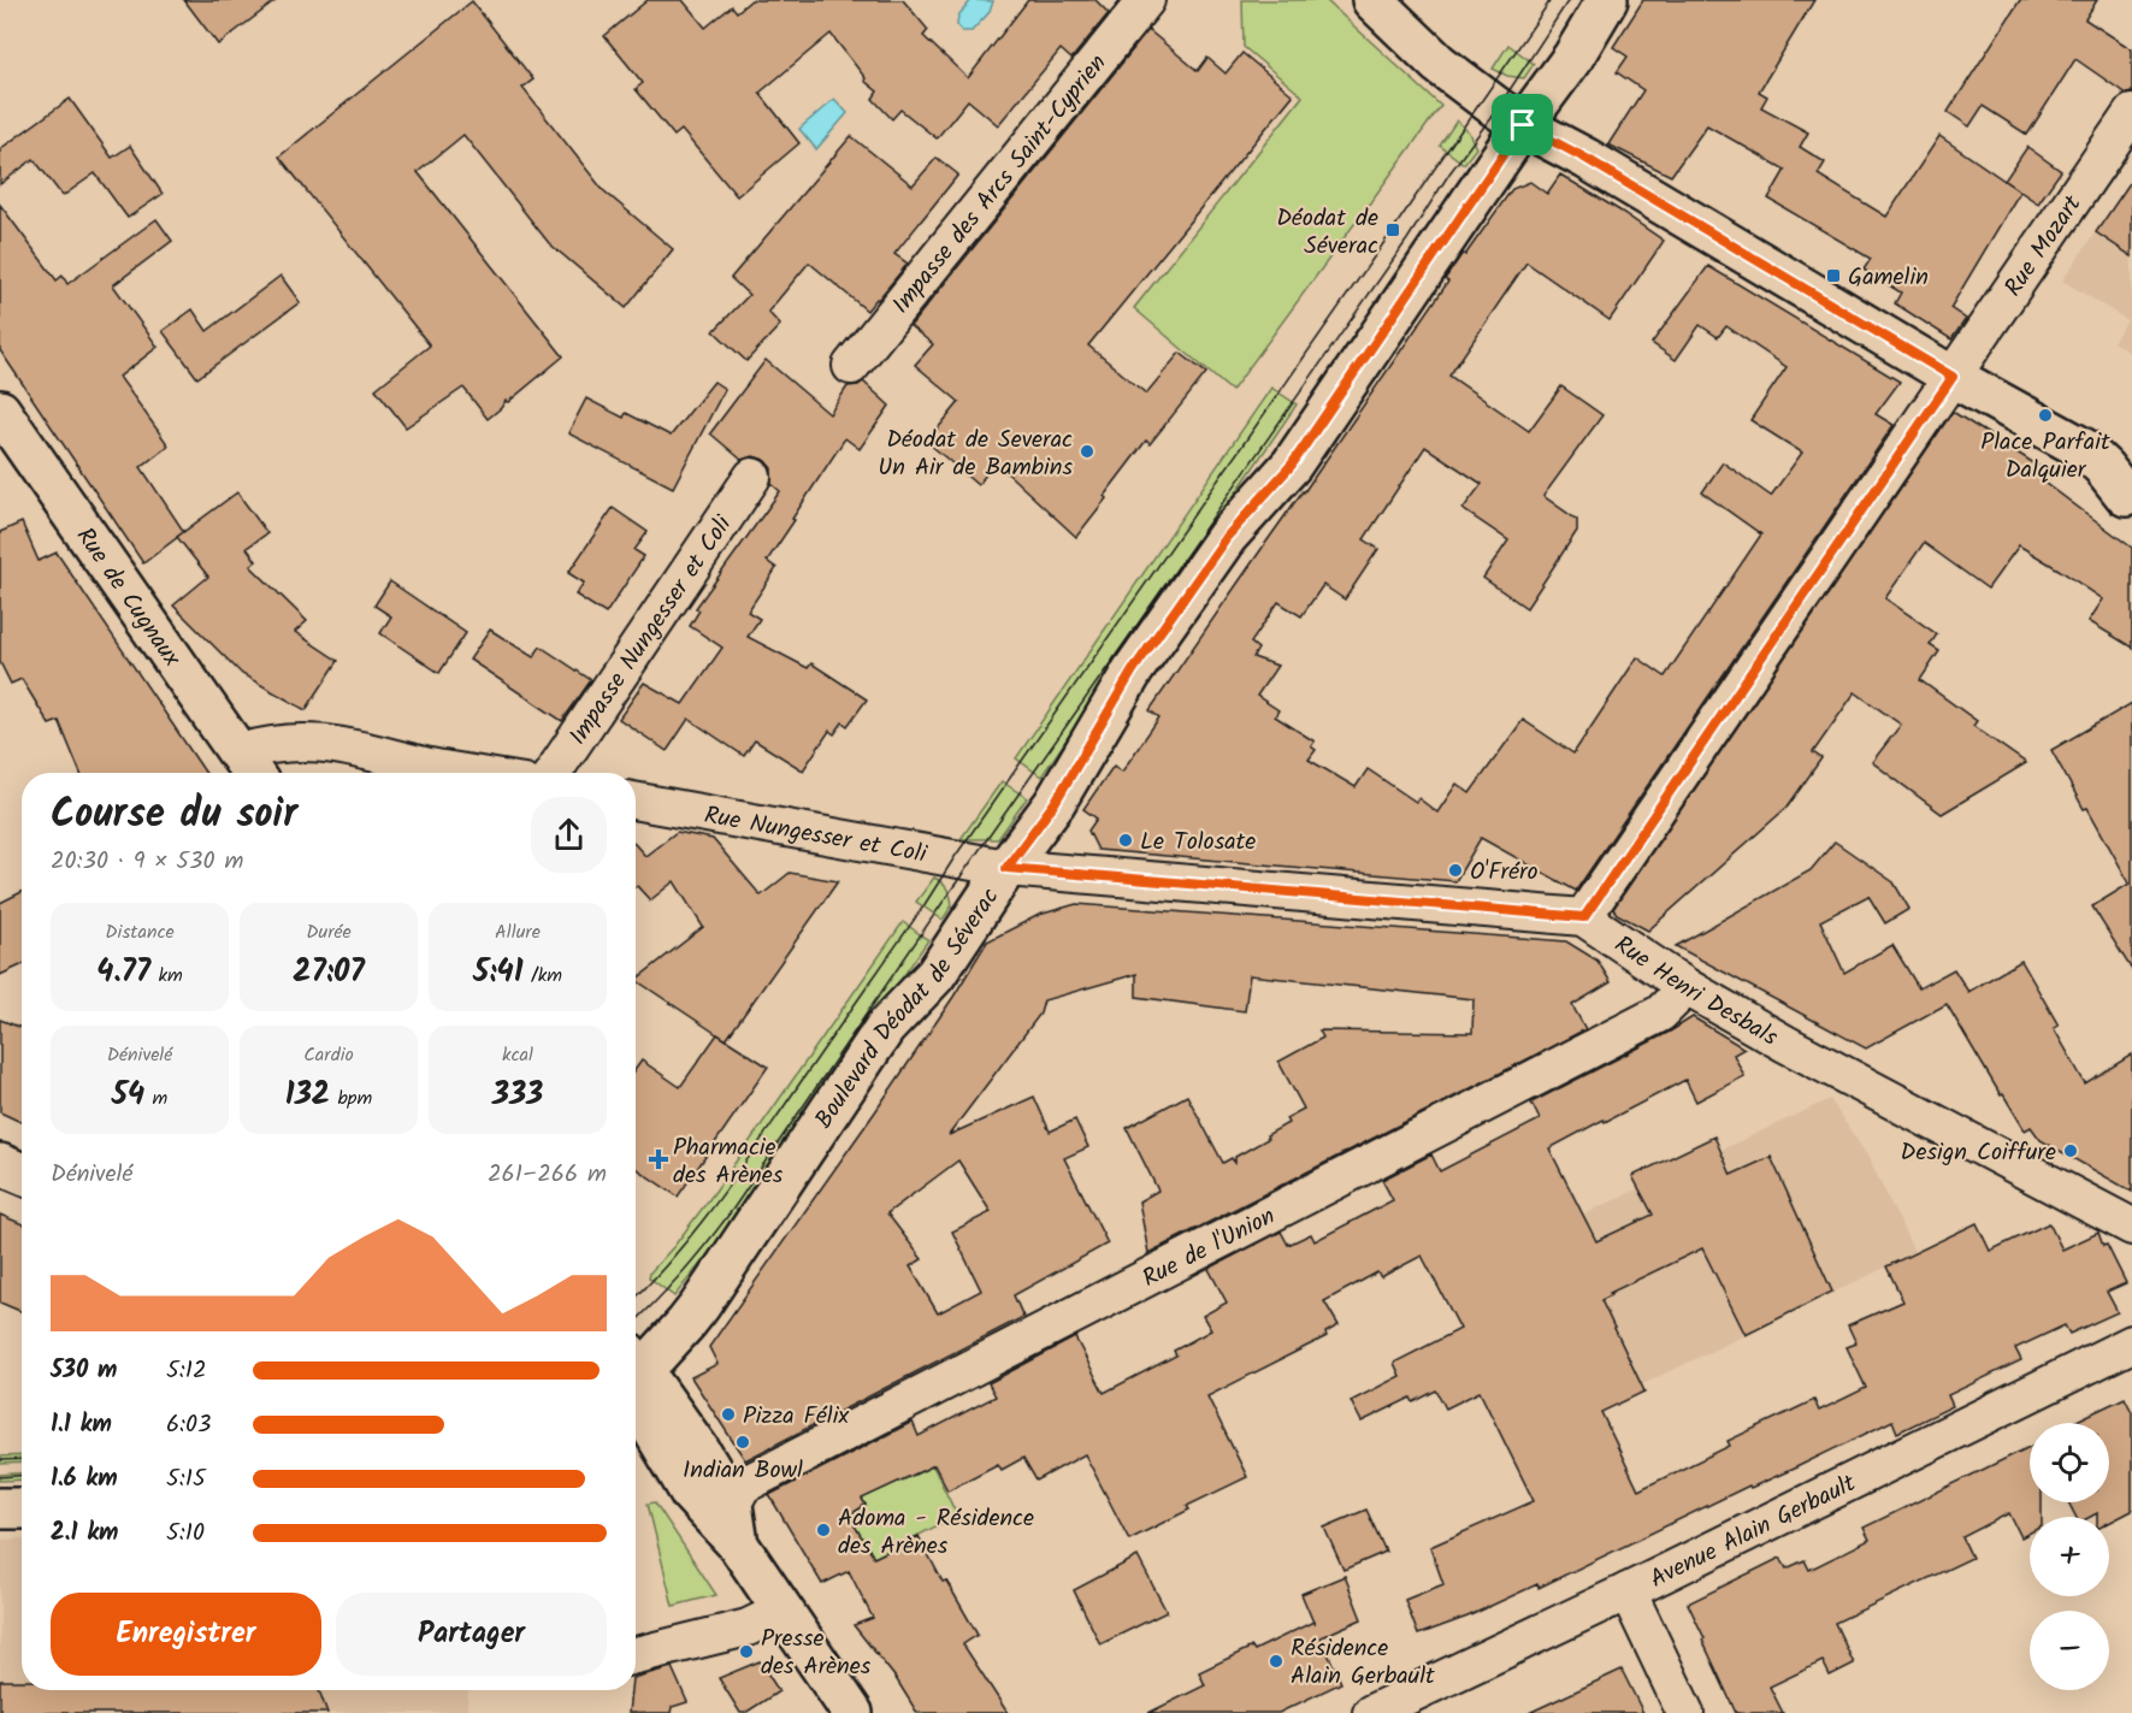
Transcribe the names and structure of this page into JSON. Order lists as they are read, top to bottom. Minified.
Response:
{"streets":{"main road":["Rue de Cugnaux","Boulevard Déodat de Séverac"],"street":["Impasse des Arcs Saint-Cyprien","Rue Mozart","Impasse Nungesser et Coli","Rue Nungesser et Coli","Rue Henri Desbals","Rue de l'Union","Avenue Alain Gerbault"]},"crossings":[["Rue Mozart","Rue Henri Desbals"],["Rue Nungesser et Coli","Rue Henri Desbals"],["Rue Nungesser et Coli","Boulevard Déodat de Séverac"],["Rue Henri Desbals","Boulevard Déodat de Séverac"],["Rue Henri Desbals","Rue de l'Union"]],"places":{"transit":["Déodat de Séverac","Gamelin"],"other":["Place Parfait Dalquier","Déodat de Severac Un Air de Bambins","Le Tolosate","O'Fréro","Design Coiffure","Pizza Félix","Indian Bowl","Adoma - Résidence des Arènes","Presse des Arènes","Résidence Alain Gerbault"],"health":["Pharmacie des Arènes"]},"page":{"heading":["Course du soir","20:30 · 9 × 530 m"],"stats":[["Distance","4.77 km"],["Durée","27:07"],["Allure","5:41 /km"],["Dénivelé","54 m"],["Cardio","132 bpm"],["kcal","333"]],"chart":["Dénivelé","261–266 m"],"list":[{"name":"530 m","note":"5:12"},{"name":"1.1 km","note":"6:03"},{"name":"1.6 km","note":"5:15"},{"name":"2.1 km","note":"5:10"}],"map_buttons":["+","−"],"buttons":["Enregistrer","Partager"]}}
